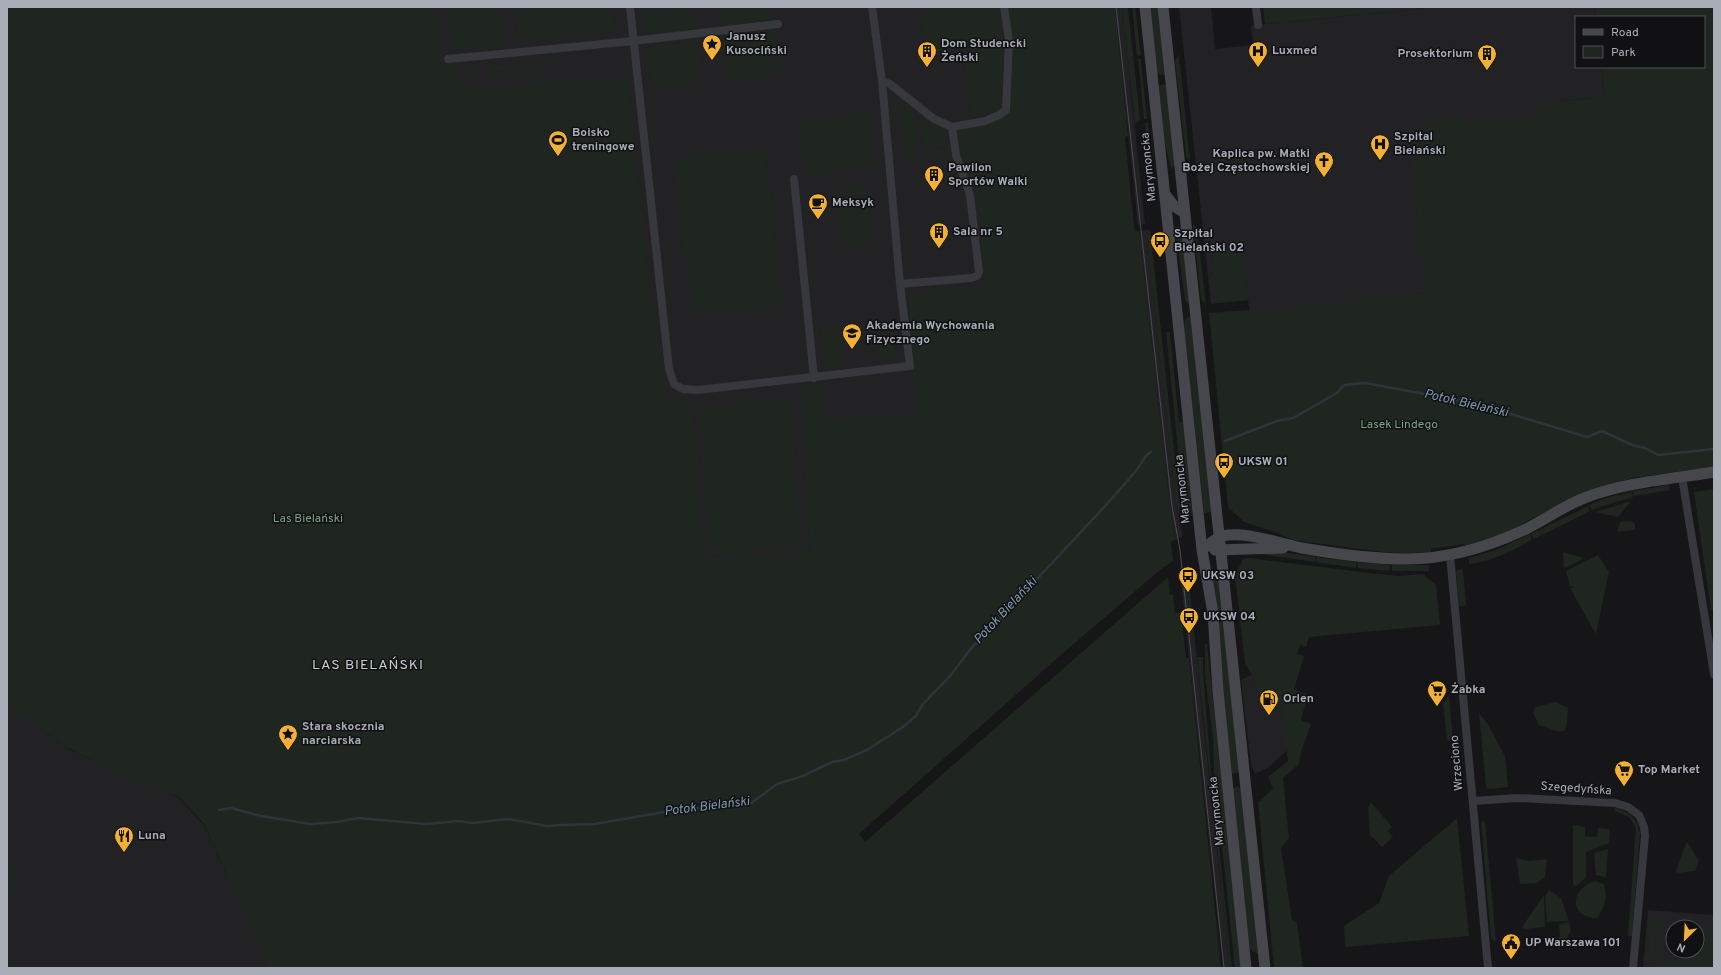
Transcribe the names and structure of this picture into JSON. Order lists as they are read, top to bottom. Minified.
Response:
{"streets":{"main road":["Marymoncka"],"street":["Wrzeciono","Szegedyńska"]},"crossings":[["Wrzeciono","Szegedyńska"]],"districts":["LAS BIELAŃSKI"],"water":["Potok Bielański"],"parks":["Lasek Lindego","Las Bielański"],"places":{"place":["Janusz Kusociński","Stara skocznia narciarska"],"building":["Dom Studencki Żeński","Prosektorium","Pawilon Sportów Walki","Sala nr 5"],"hospital":["Luxmed","Szpital Bielański"],"sports":["Boisko treningowe"],"church":["Kaplica pw. Matki Bożej Częstochowskiej"],"cafe":["Meksyk"],"bus stop":["Szpital Bielański 02","UKSW 01","UKSW 03","UKSW 04"],"school or university":["Akademia Wychowania Fizycznego"],"supermarket":["Żabka","Top Market"],"fuel station":["Orlen"],"restaurant":["Luna"],"public building":["UP Warszawa 101"]},"legend":["Road","Park"],"north":"bottom left"}
